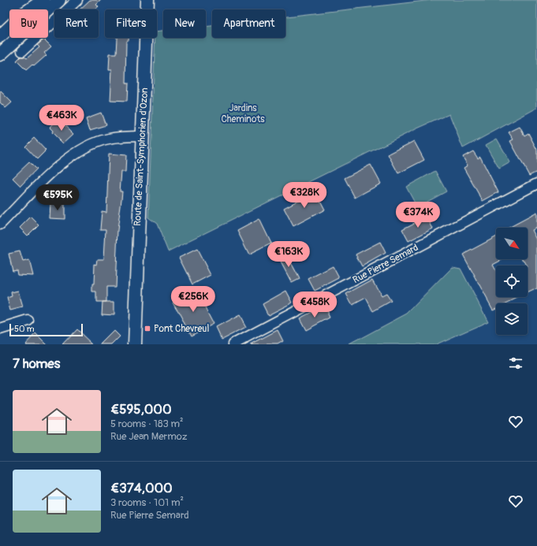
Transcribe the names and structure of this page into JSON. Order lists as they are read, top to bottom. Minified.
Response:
{"streets":{"street":["Route de Saint-Symphorien d'Ozon","Rue Pierre Semard"]},"parks":["Jardins Cheminots"],"places":{"transit":["Pont Chevreul"]},"scale_bar":"50 m","north":"bottom right","page":{"chip":["Buy","Rent","Filters","New","Apartment"],"price":["€463K","€328K","€595K","€374K","€163K","€256K","€458K"],"scale":"50 m","heading":"7 homes","list":[{"name":"€595,000","note":"5 rooms · 183 m² · Rue Jean Mermoz"},{"name":"€374,000","note":"3 rooms · 101 m² · Rue Pierre Semard"}]}}
